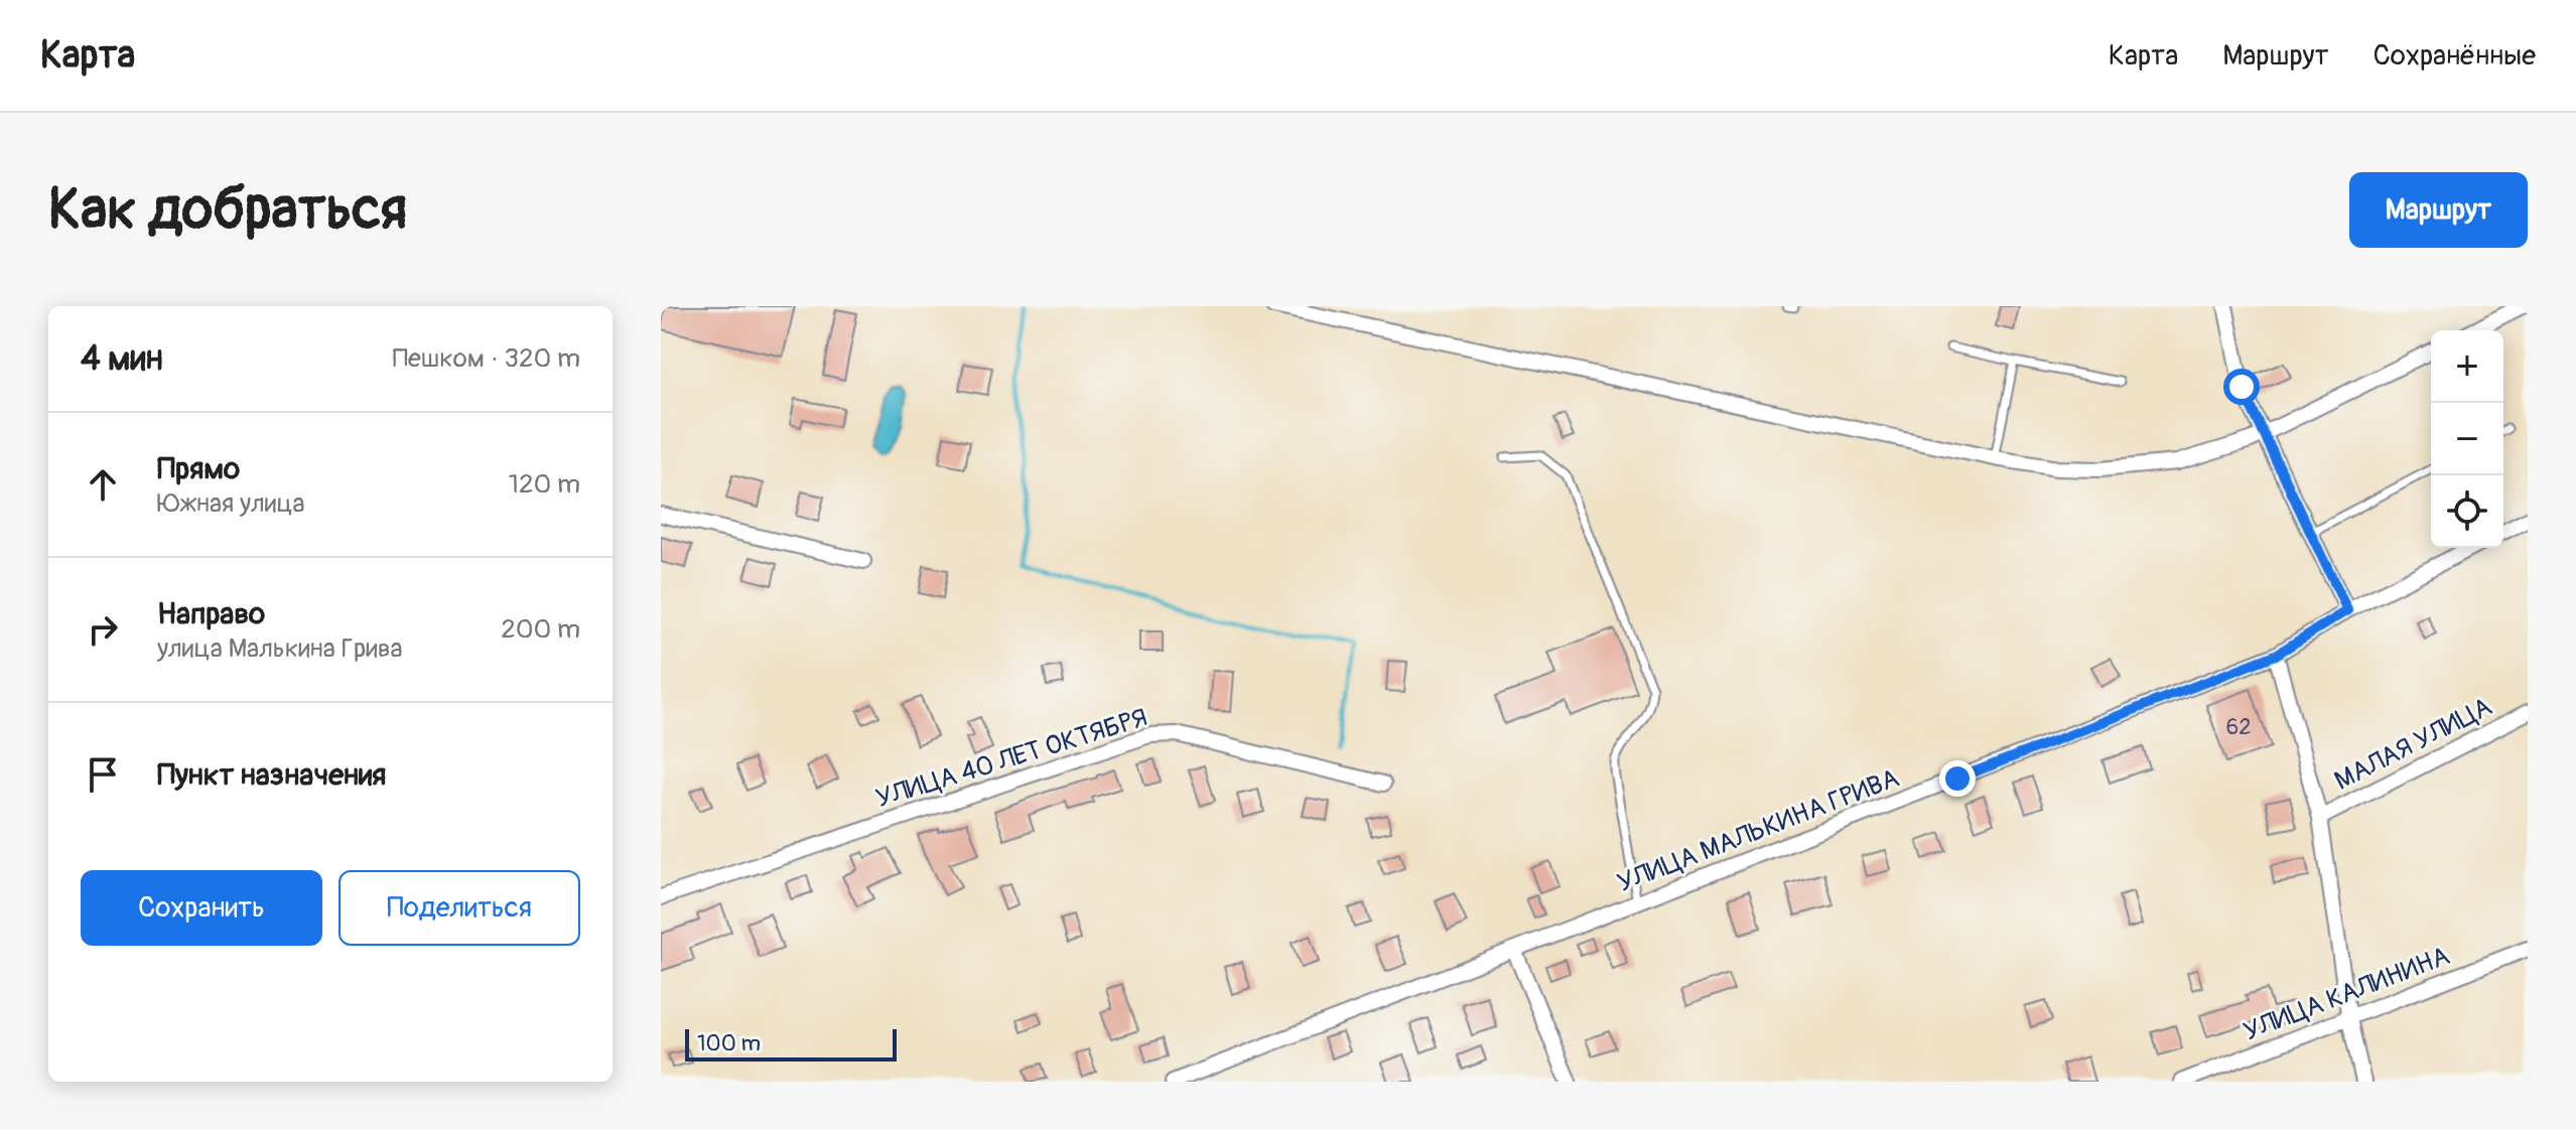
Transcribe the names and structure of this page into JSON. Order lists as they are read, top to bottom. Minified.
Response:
{"streets":{"street":["МАЛАЯ УЛИЦА","УЛИЦА 40 ЛЕТ ОКТЯБРЯ","УЛИЦА МАЛЬКИНА ГРИВА","УЛИЦА КАЛИНИНА"]},"house_numbers":["62"],"scale_bar":"100 m","page":{"header":"Карта","nav":["Карта","Маршрут","Сохранённые"],"buttons":["Маршрут",["Сохранить","Поделиться"]],"title":"Как добраться","heading":["4 мин","Пешком · 320 m"],"map_buttons":["+","−"],"list":[["Прямо","Южная улица","120 m"],["Направо","улица Малькина Грива","200 m"],"Пункт назначения"],"scale":"100 m"}}
